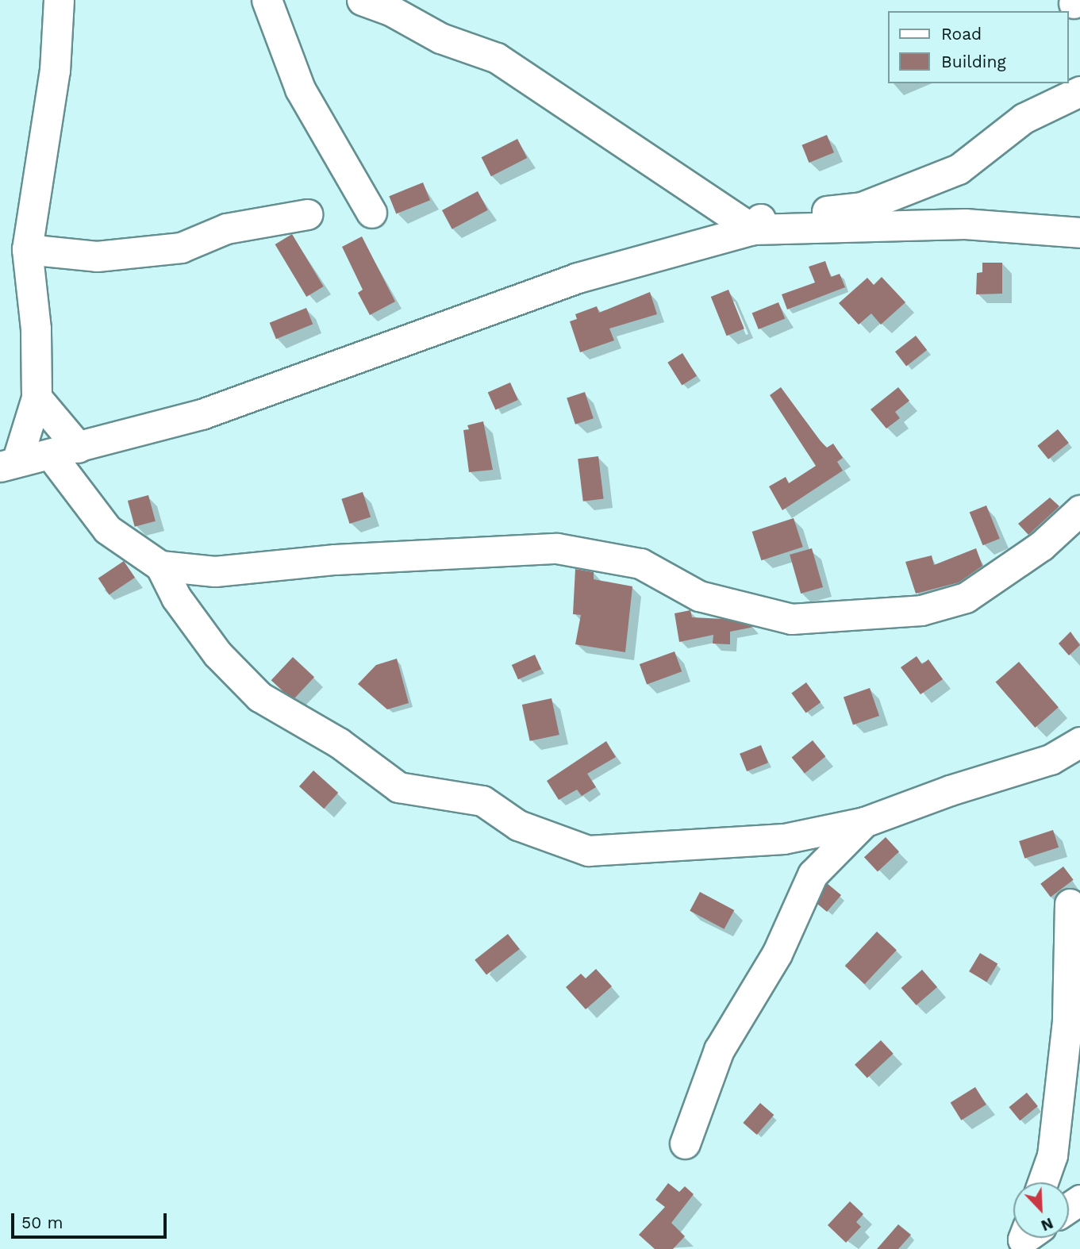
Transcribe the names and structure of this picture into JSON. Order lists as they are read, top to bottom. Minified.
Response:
{"legend":["Road","Building"],"scale_bar":"50 m","north":"bottom right"}
